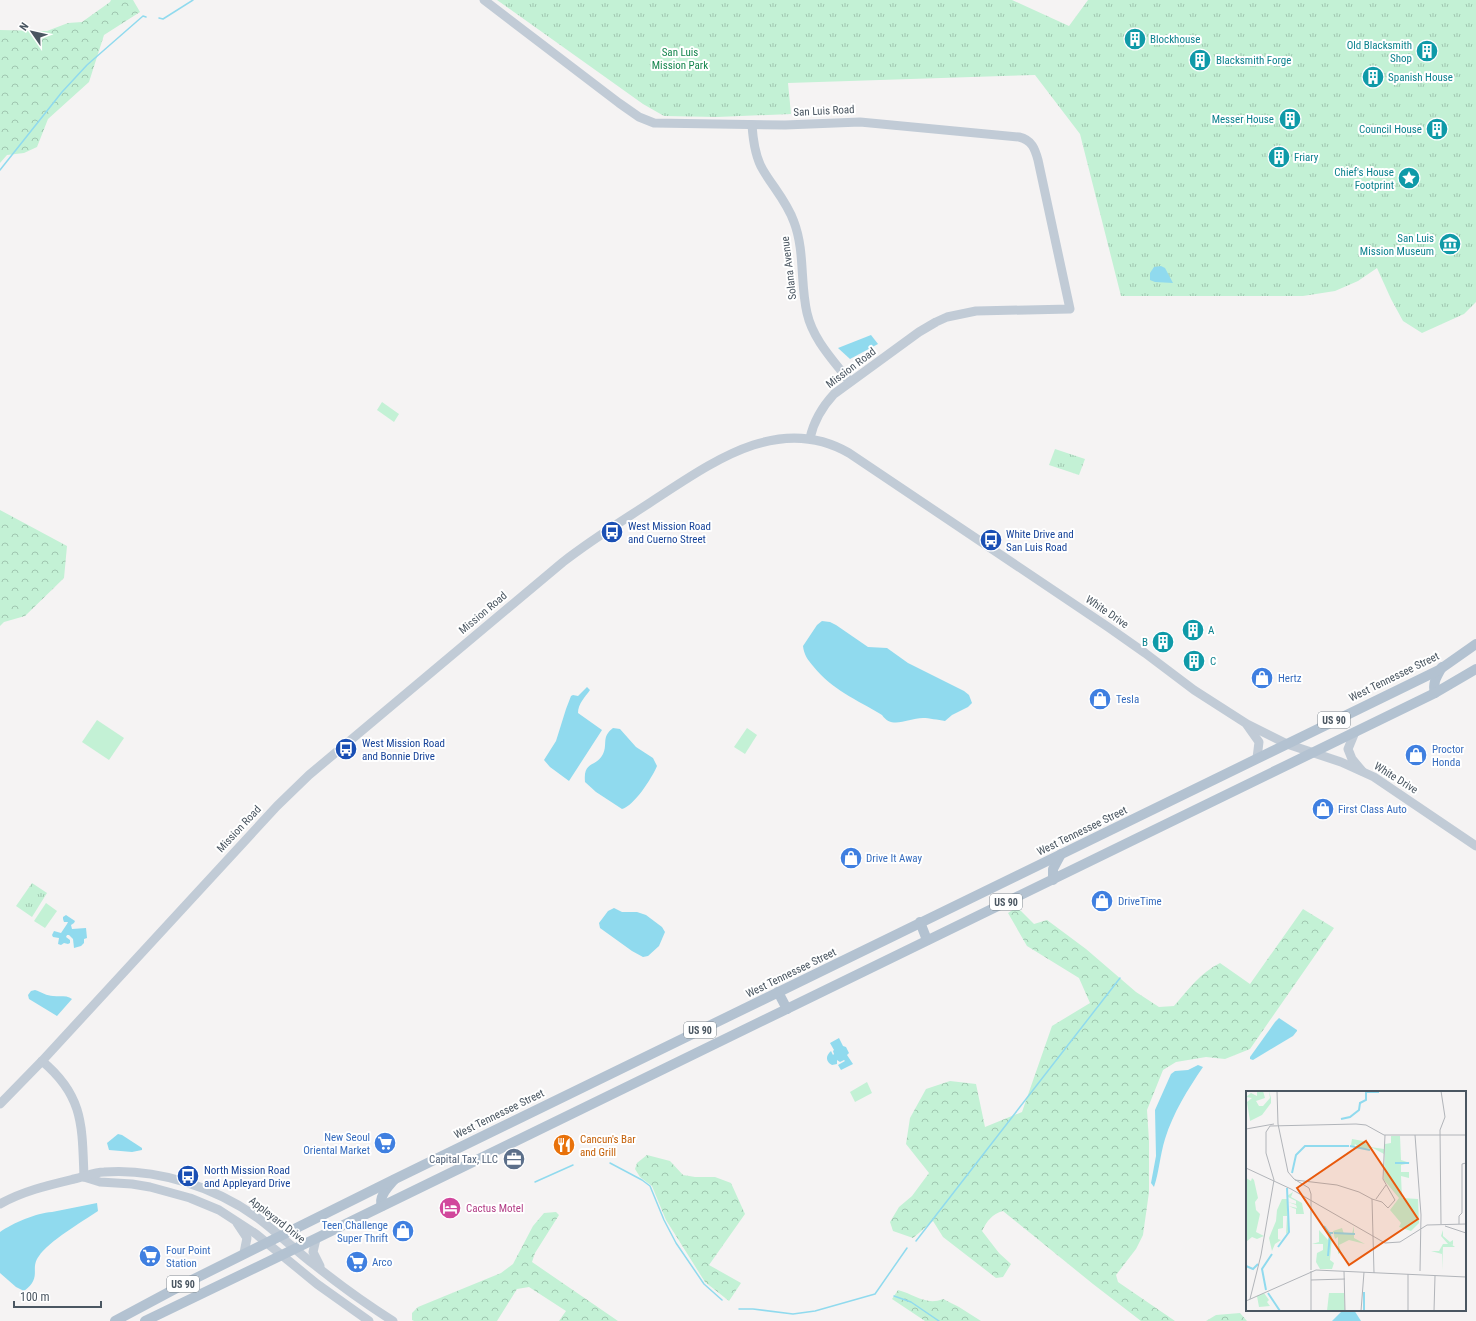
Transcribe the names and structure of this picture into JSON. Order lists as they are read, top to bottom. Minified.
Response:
{"streets":{"main road":["West Tennessee Street","US 90"],"street":["San Luis Road","Solana Avenue","Mission Road","White Drive","Appleyard Drive"]},"crossings":[["San Luis Road","Solana Avenue"],["San Luis Road","Mission Road"],["Solana Avenue","Mission Road"],["Mission Road","White Drive"],["White Drive","West Tennessee Street"],["White Drive","US 90"],["West Tennessee Street","Appleyard Drive"],["US 90","Appleyard Drive"]],"parks":["San Luis Mission Park"],"places":{"building":["Blockhouse","Old Blacksmith Shop","Blacksmith Forge","Spanish House","Messer House","Council House","Friary","A","B","C"],"place":["Chief's House Footprint"],"museum":["San Luis Mission Museum"],"bus stop":["West Mission Road and Cuerno Street","White Drive and San Luis Road","West Mission Road and Bonnie Drive","North Mission Road and Appleyard Drive"],"shop":["Hertz","Tesla","Proctor Honda","First Class Auto","Drive It Away","DriveTime","Teen Challenge Super Thrift"],"supermarket":["New Seoul Oriental Market","Four Point Station","Arco"],"restaurant":["Cancun's Bar and Grill"],"office":["Capital Tax, LLC"],"hotel":["Cactus Motel"]},"scale_bar":"100 m","north":"top left"}
